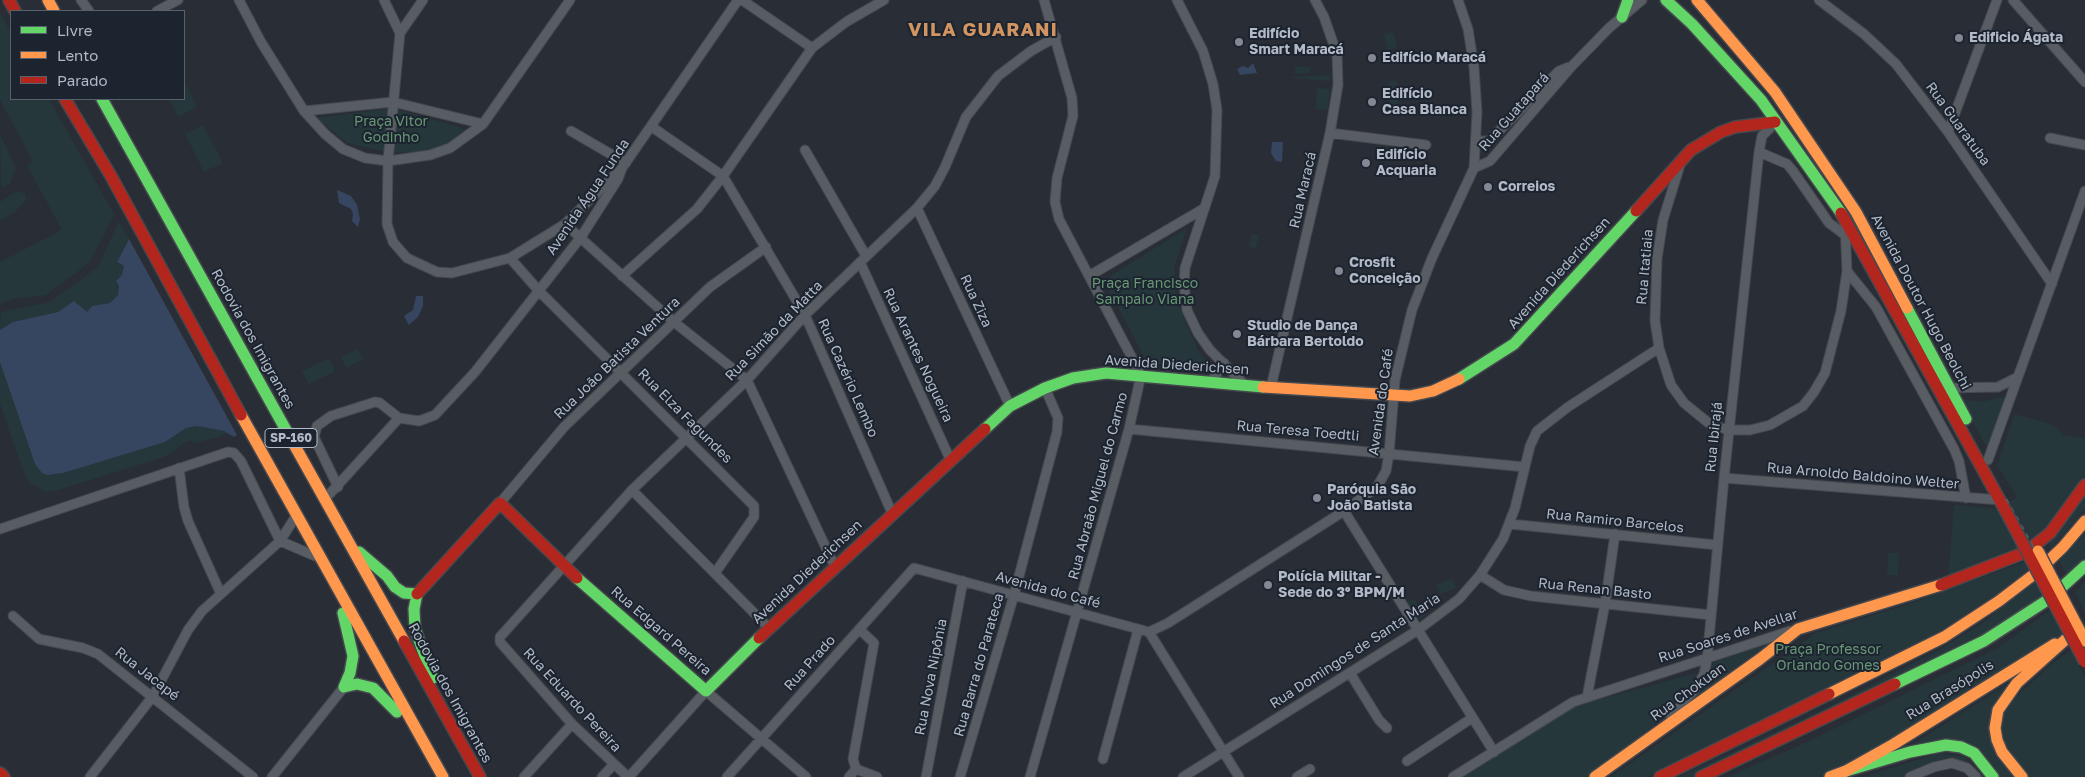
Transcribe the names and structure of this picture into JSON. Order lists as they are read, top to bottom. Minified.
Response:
{"streets":{"main road":["Avenida Diederichsen","Avenida Doutor Hugo Beolchi","Rodovia dos Imigrantes","SP-160","Rua Edgard Pereira","Rua Soares de Avellar","Rua Brasópolis","Rua Chokuan"],"street":["Rua Guatapará","Rua Guaratuba","Rua Maracá","Avenida Água Funda","Rua Itatiaia","Rua Ziza","Rua Simão da Matta","Rua Arantes Nogueira","Rua João Batista Ventura","Rua Cazério Lembo","Avenida do Café","Rua Elza Fagundes","Rua Teresa Toedtli","Rua Ibirajá","Rua Arnoldo Baldoino Welter","Rua Abraão Miguel do Carmo","Rua Ramiro Barcelos","Rua Renan Basto","Rua Domingos de Santa Maria","Rua Prado","Rua Barra do Parateca","Rua Jacapé","Rua Nova Nipônia","Rua Eduardo Pereira"]},"crossings":[["Rua Guatapará","Avenida do Café"],["Rua Maracá","Avenida Diederichsen"],["Avenida Água Funda","Rua Cazério Lembo"],["Avenida Água Funda","Rua Elza Fagundes"],["Rua Itatiaia","Avenida Diederichsen"],["Rua Itatiaia","Avenida Doutor Hugo Beolchi"],["Rua Itatiaia","Rua Ibirajá"],["Rua Itatiaia","Rua Domingos de Santa Maria"],["Avenida Diederichsen","Rua Ziza"],["Avenida Diederichsen","Avenida Doutor Hugo Beolchi"],["Avenida Diederichsen","Rua Arantes Nogueira"],["Avenida Diederichsen","Rua Cazério Lembo"],["Avenida Diederichsen","Avenida do Café"],["Avenida Diederichsen","Rua Ibirajá"],["Avenida Diederichsen","Rua Abraão Miguel do Carmo"],["Avenida Diederichsen","Rua Edgard Pereira"],["Avenida Diederichsen","Rua Barra do Parateca"],["Avenida Diederichsen","Rua Eduardo Pereira"],["Rua Ziza","Rua Simão da Matta"],["Avenida Doutor Hugo Beolchi","Rua Ibirajá"],["Avenida Doutor Hugo Beolchi","Rua Arnoldo Baldoino Welter"],["Rua Simão da Matta","Rua Arantes Nogueira"],["Rua Simão da Matta","Rua Cazério Lembo"],["Rua Simão da Matta","Rua Elza Fagundes"],["Rua Simão da Matta","Rua Edgard Pereira"],["Rua Simão da Matta","Rua Eduardo Pereira"],["Rua João Batista Ventura","Rua Cazério Lembo"],["Rua João Batista Ventura","Rua Elza Fagundes"],["Rua João Batista Ventura","Rua Edgard Pereira"],["Avenida do Café","Rua Teresa Toedtli"],["Avenida do Café","Rua Abraão Miguel do Carmo"],["Avenida do Café","Rua Prado"],["Avenida do Café","Rua Barra do Parateca"],["Avenida do Café","Rua Nova Nipônia"],["Rua Teresa Toedtli","Rua Abraão Miguel do Carmo"],["Rua Teresa Toedtli","Rua Domingos de Santa Maria"],["Rua Ibirajá","Rua Arnoldo Baldoino Welter"],["Rua Ibirajá","Rua Ramiro Barcelos"],["Rua Ibirajá","Rua Renan Basto"],["Rua Ibirajá","Rua Soares de Avellar"],["Rua Ibirajá","Rua Chokuan"],["Rua Ramiro Barcelos","Rua Domingos de Santa Maria"],["Rua Renan Basto","Rua Domingos de Santa Maria"],["Rua Edgard Pereira","Rua Prado"],["Rua Soares de Avellar","Rua Chokuan"]],"districts":["VILA GUARANI"],"parks":["Praça Vitor Godinho","Praça Francisco Sampaio Viana","Praça Professor Orlando Gomes"],"places":["Edificio Ágata","Edifício Smart Maracá","Edifício Maracá","Edifício Casa Blanca","Edifício Acquaria","Correios","Crosfit Conceição","Studio de Dança Bárbara Bertoldo","Paróquia São João Batista","Polícia Militar - Sede do 3º BPM/M"],"legend":["Livre","Lento","Parado"]}
